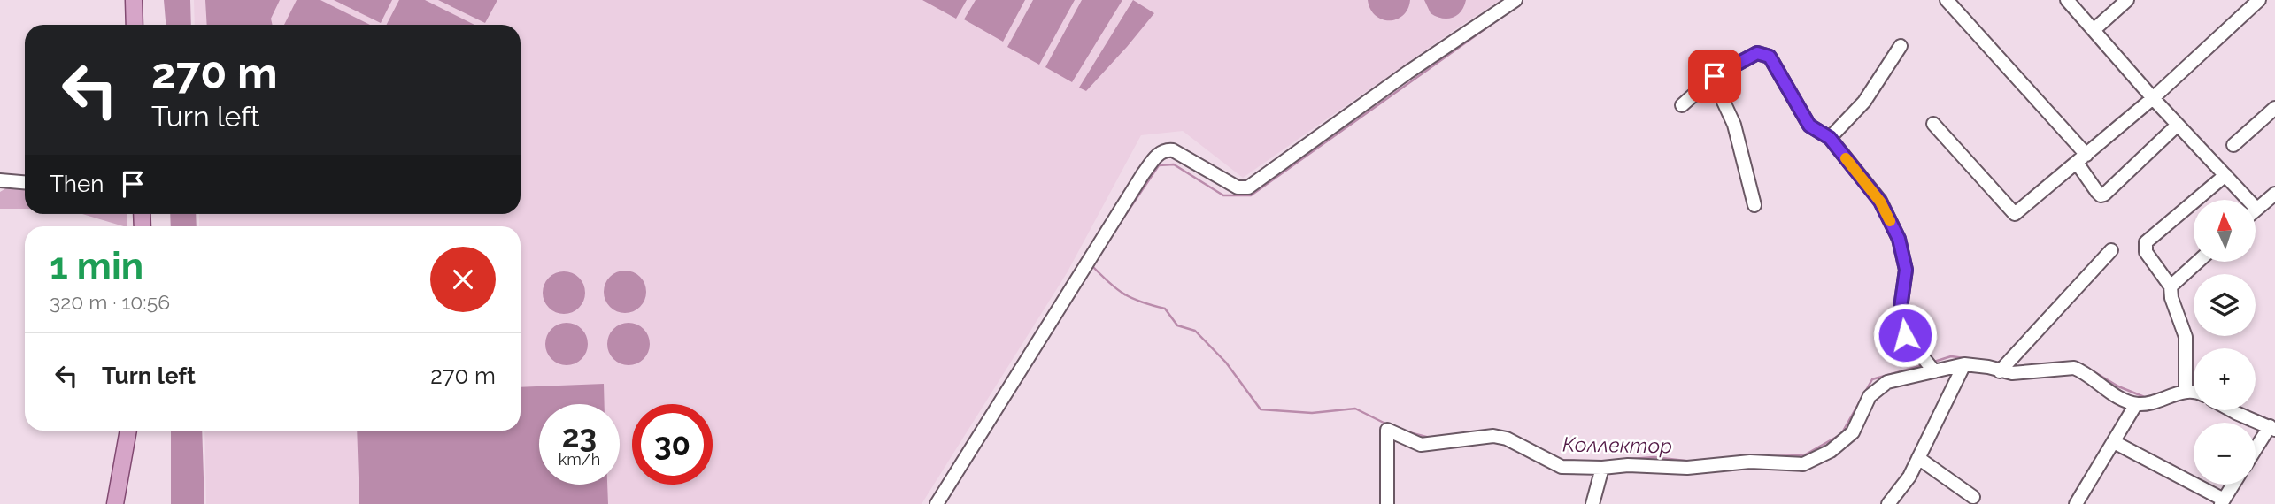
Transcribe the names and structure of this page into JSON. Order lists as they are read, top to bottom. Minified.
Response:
{"water":["Коллектор"],"north":"top","page":{"turn":["270 m","Turn left"],"then":"Then","map_buttons":["+","−"],"heading":["1 min","320 m · 10:56"],"list":[{"name":"Turn left","value":"270 m"}],"speed":"23 km/h","limit":"30"}}
